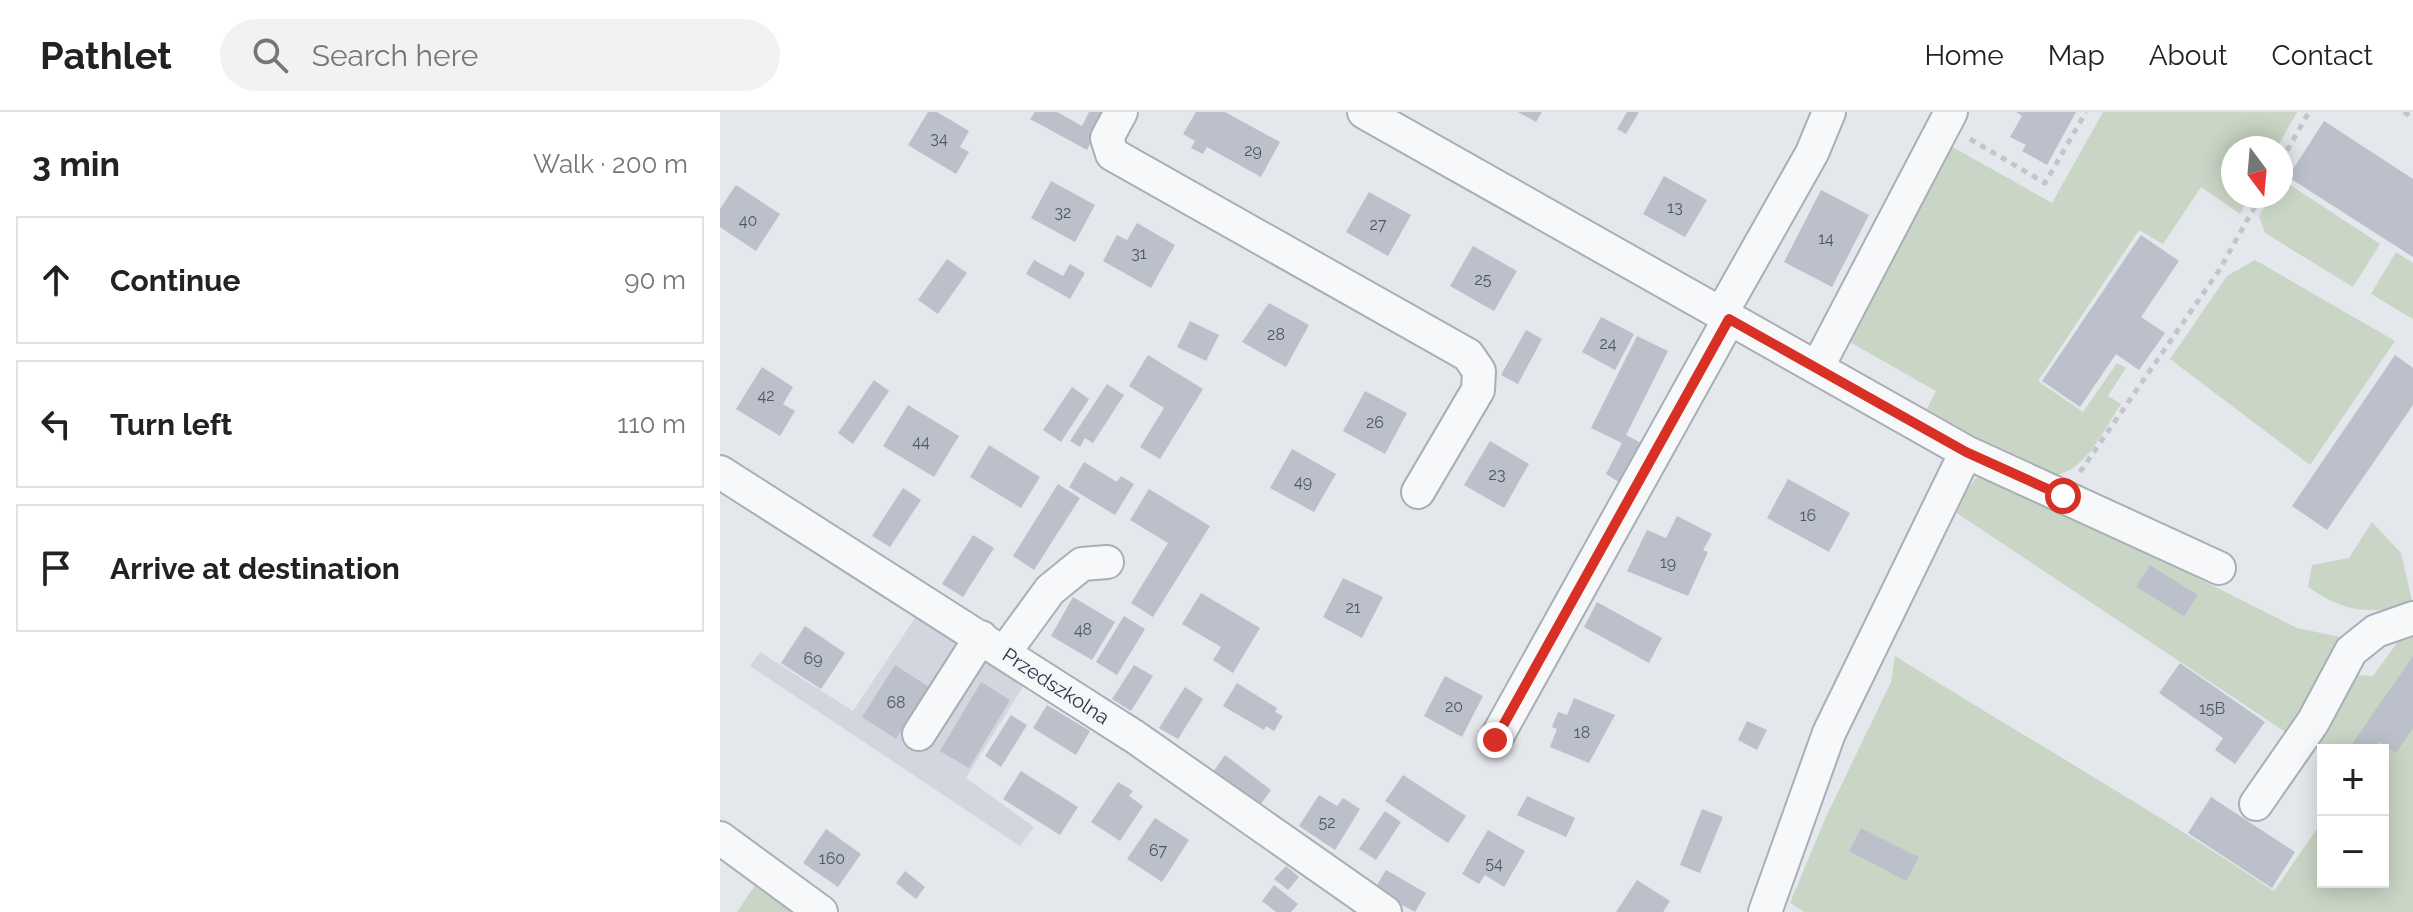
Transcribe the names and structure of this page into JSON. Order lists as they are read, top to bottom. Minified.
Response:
{"streets":{"street":["Przedszkolna"]},"house_numbers":["34","29","13","32","40","27","14","31","25","28","24","42","26","44","23","49","16","19","21","48","69","68","20","15B","18","52","67","160","54"],"north":"bottom","page":{"header":"Pathlet","search":"Search here","nav":["Home","Map","About","Contact"],"heading":["3 min","Walk · 200 m"],"list":[["Continue","90 m"],["Turn left","110 m"],"Arrive at destination"],"map_buttons":["+","−"]}}
